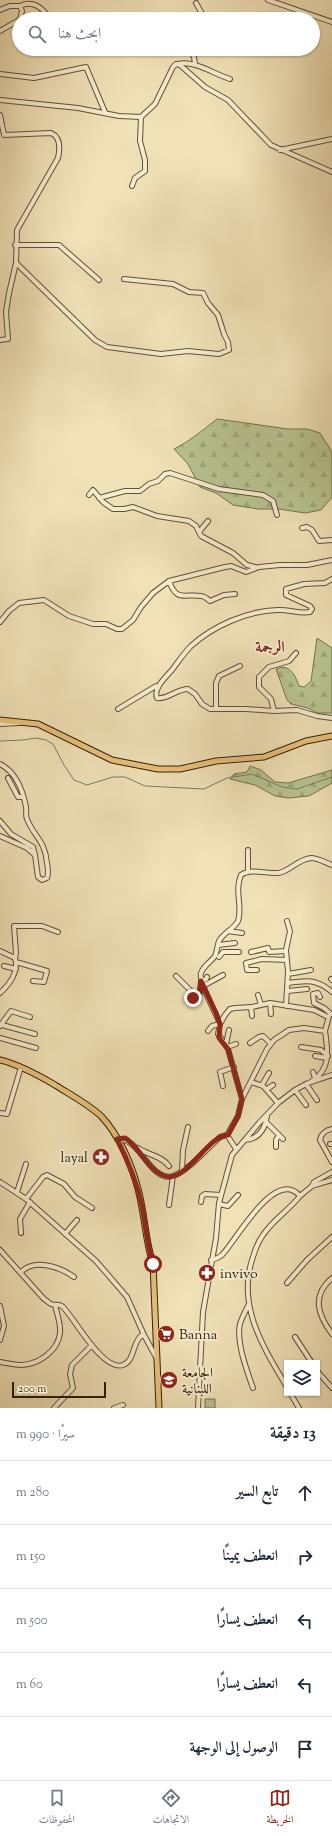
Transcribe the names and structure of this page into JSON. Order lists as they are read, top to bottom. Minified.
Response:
{"districts":["الرجمة"],"places":{"pharmacy":["layal","invivo"],"supermarket":["Banna"],"school or university":["الجامعة اللبنانية"]},"scale_bar":"200 m","page":{"search":"ابحث هنا","scale":"200 m","heading":["13 دقيقة","سيرًا · 990 m"],"list":[["تابع السير","280 m"],["انعطف يمينًا","150 m"],["انعطف يسارًا","500 m"],["انعطف يسارًا","60 m"],"الوصول إلى الوجهة"],"nav":["الخريطة","الاتجاهات","المحفوظات"]}}
